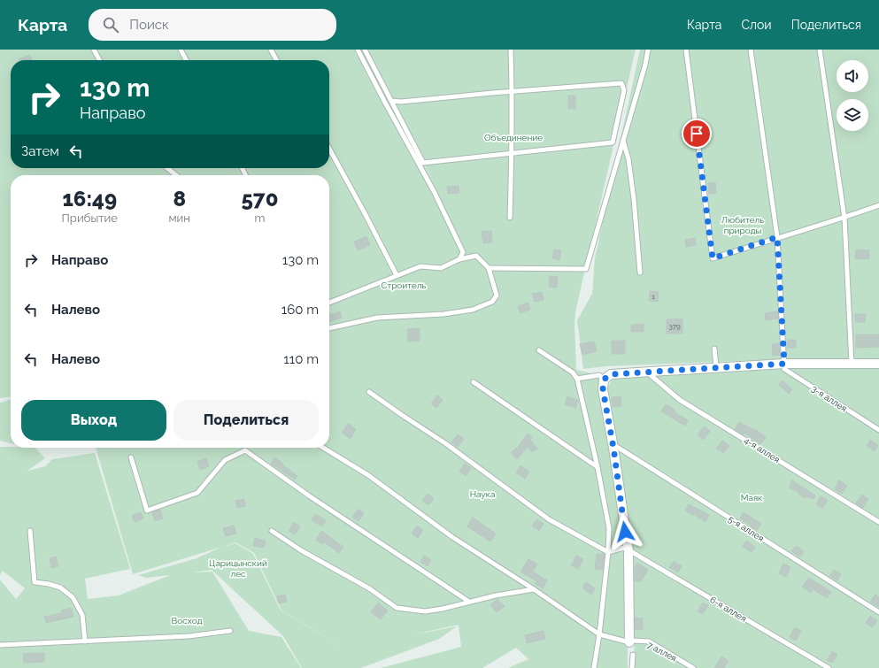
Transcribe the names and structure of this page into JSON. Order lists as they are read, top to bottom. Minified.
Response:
{"streets":{"lane":["3-я аллея","4-я аллея","5-я аллея","6-я аллея","7 аллея"]},"parks":["Объединение","Любитель природы","Строитель","Наука","Маяк","Царицынский лес","Восход"],"house_numbers":["1","379"],"page":{"header":"Карта","search":"Поиск","nav":["Карта","Слои","Поделиться"],"turn":["130 m","Направо"],"then":"Затем","eta":["16:49","Прибытие","8","мин","570","m"],"list":[{"name":"Направо","value":"130 m"},{"name":"Налево","value":"160 m"},{"name":"Налево","value":"110 m"}],"buttons":["Выход","Поделиться"]}}
